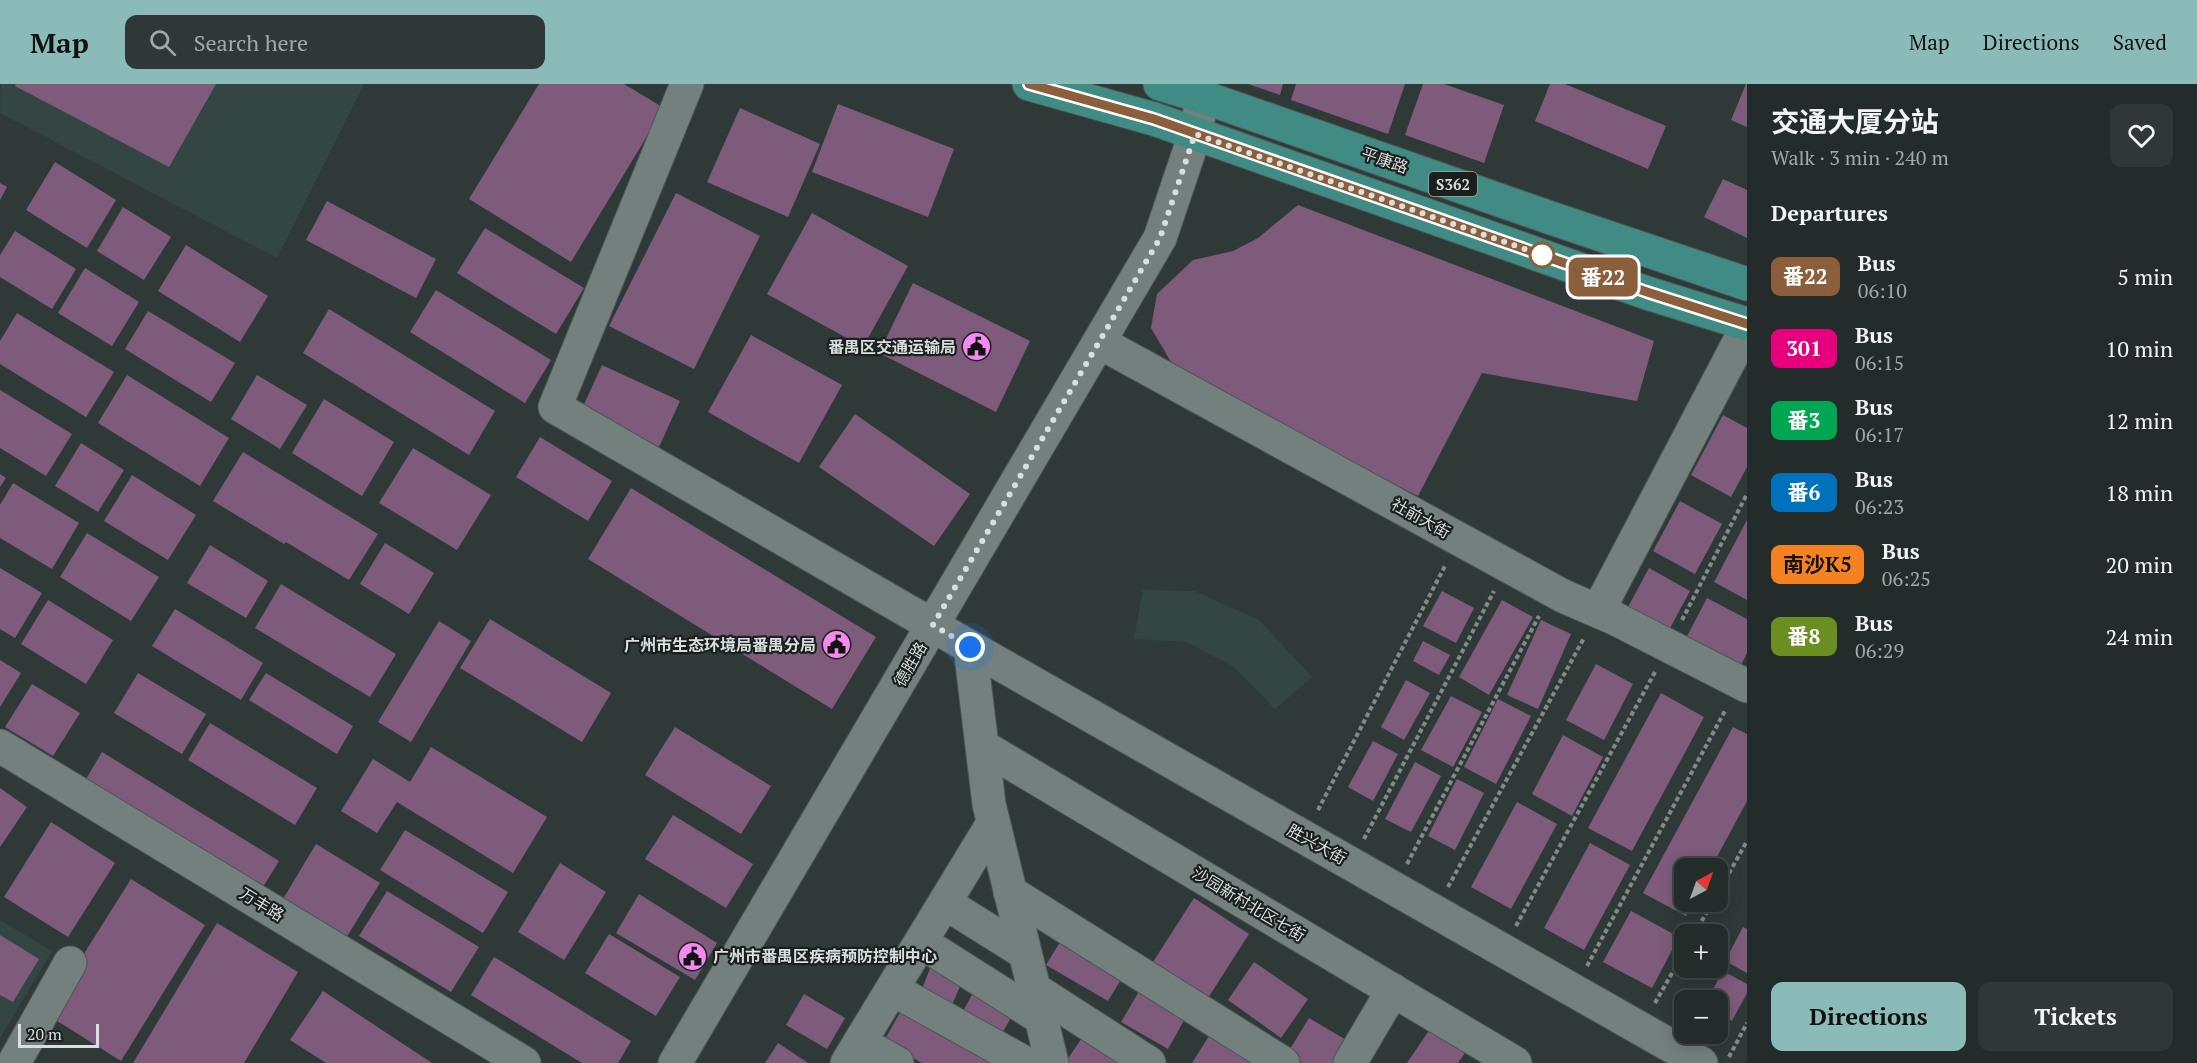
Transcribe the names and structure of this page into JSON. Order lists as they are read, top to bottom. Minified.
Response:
{"streets":{"main road":["平康路","S362"],"street":["社前大街","德胜路","胜兴大街","万丰路","沙园新村北区七街"]},"crossings":[["平康路","德胜路"],["S362","德胜路"],["社前大街","德胜路"],["德胜路","胜兴大街"]],"places":{"public building":["番禺区交通运输局","广州市生态环境局番禺分局","广州市番禺区疾病预防控制中心"]},"lines":["bus line 番22"],"scale_bar":"20 m","north":"top right","page":{"header":"Map","search":"Search here","nav":["Map","Directions","Saved"],"on_map":"番22","heading":[["交通大厦分站","Walk · 3 min · 240 m"],"Departures"],"list":[{"mark":"番22","name":"Bus","note":"06:10","value":"5 min"},{"mark":"301","name":"Bus","note":"06:15","value":"10 min"},{"mark":"番3","name":"Bus","note":"06:17","value":"12 min"},{"mark":"番6","name":"Bus","note":"06:23","value":"18 min"},{"mark":"南沙K5","name":"Bus","note":"06:25","value":"20 min"},{"mark":"番8","name":"Bus","note":"06:29","value":"24 min"}],"map_buttons":["+","−"],"buttons":["Directions","Tickets"],"scale":"20 m"}}
